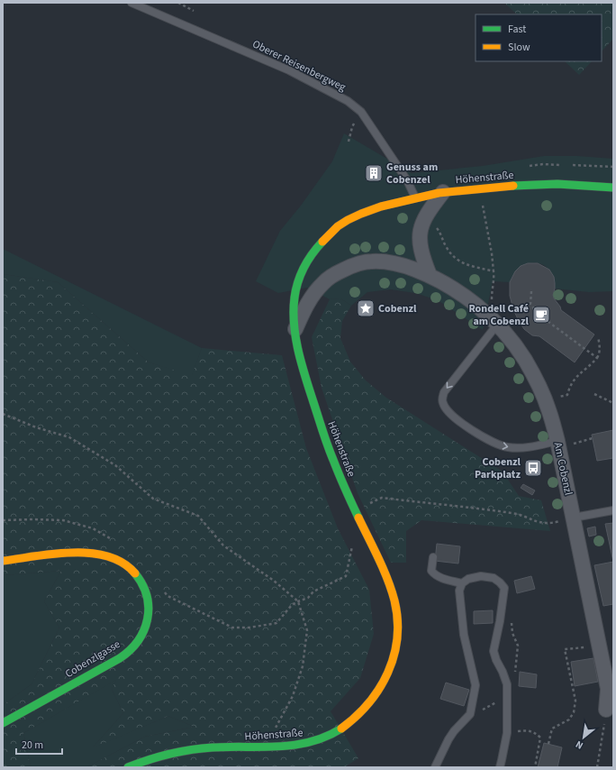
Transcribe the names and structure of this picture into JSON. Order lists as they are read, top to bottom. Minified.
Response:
{"streets":{"street":["Höhenstraße","Am Cobenzl","Cobenzlgasse"],"lane":["Oberer Reisenbergweg"]},"crossings":[["Oberer Reisenbergweg","Höhenstraße"],["Höhenstraße","Am Cobenzl"]],"places":{"building":["Genuss am Cobenzel"],"place":["Cobenzl"],"cafe":["Rondell Café am Cobenzl"],"bus stop":["Cobenzl Parkplatz"]},"legend":["Fast","Slow"],"scale_bar":"20 m","north":"bottom left"}
